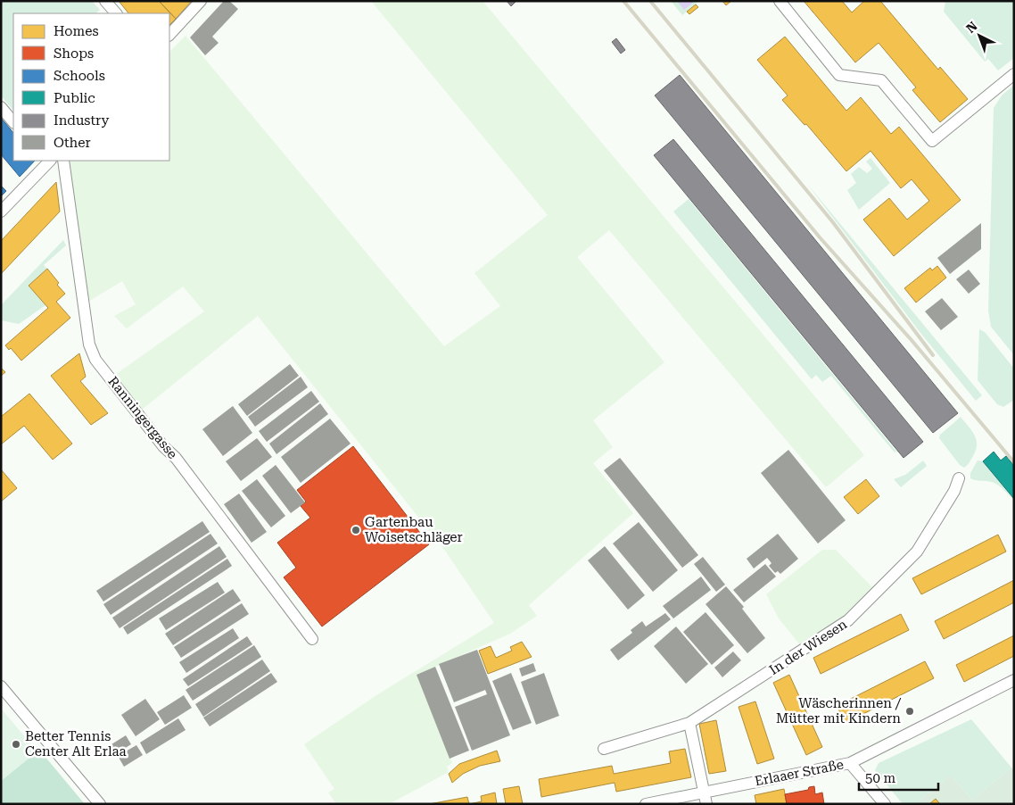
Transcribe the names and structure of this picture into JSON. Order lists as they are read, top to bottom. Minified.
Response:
{"streets":{"street":["Ranningergasse","In der Wiesen","Erlaaer Straße"]},"places":["Gartenbau Woisetschläger","Wäscherinnen / Mütter mit Kindern","Better Tennis Center Alt Erlaa"],"legend":["Homes","Shops","Schools","Public","Industry","Other"],"scale_bar":"50 m","north":"top left"}
